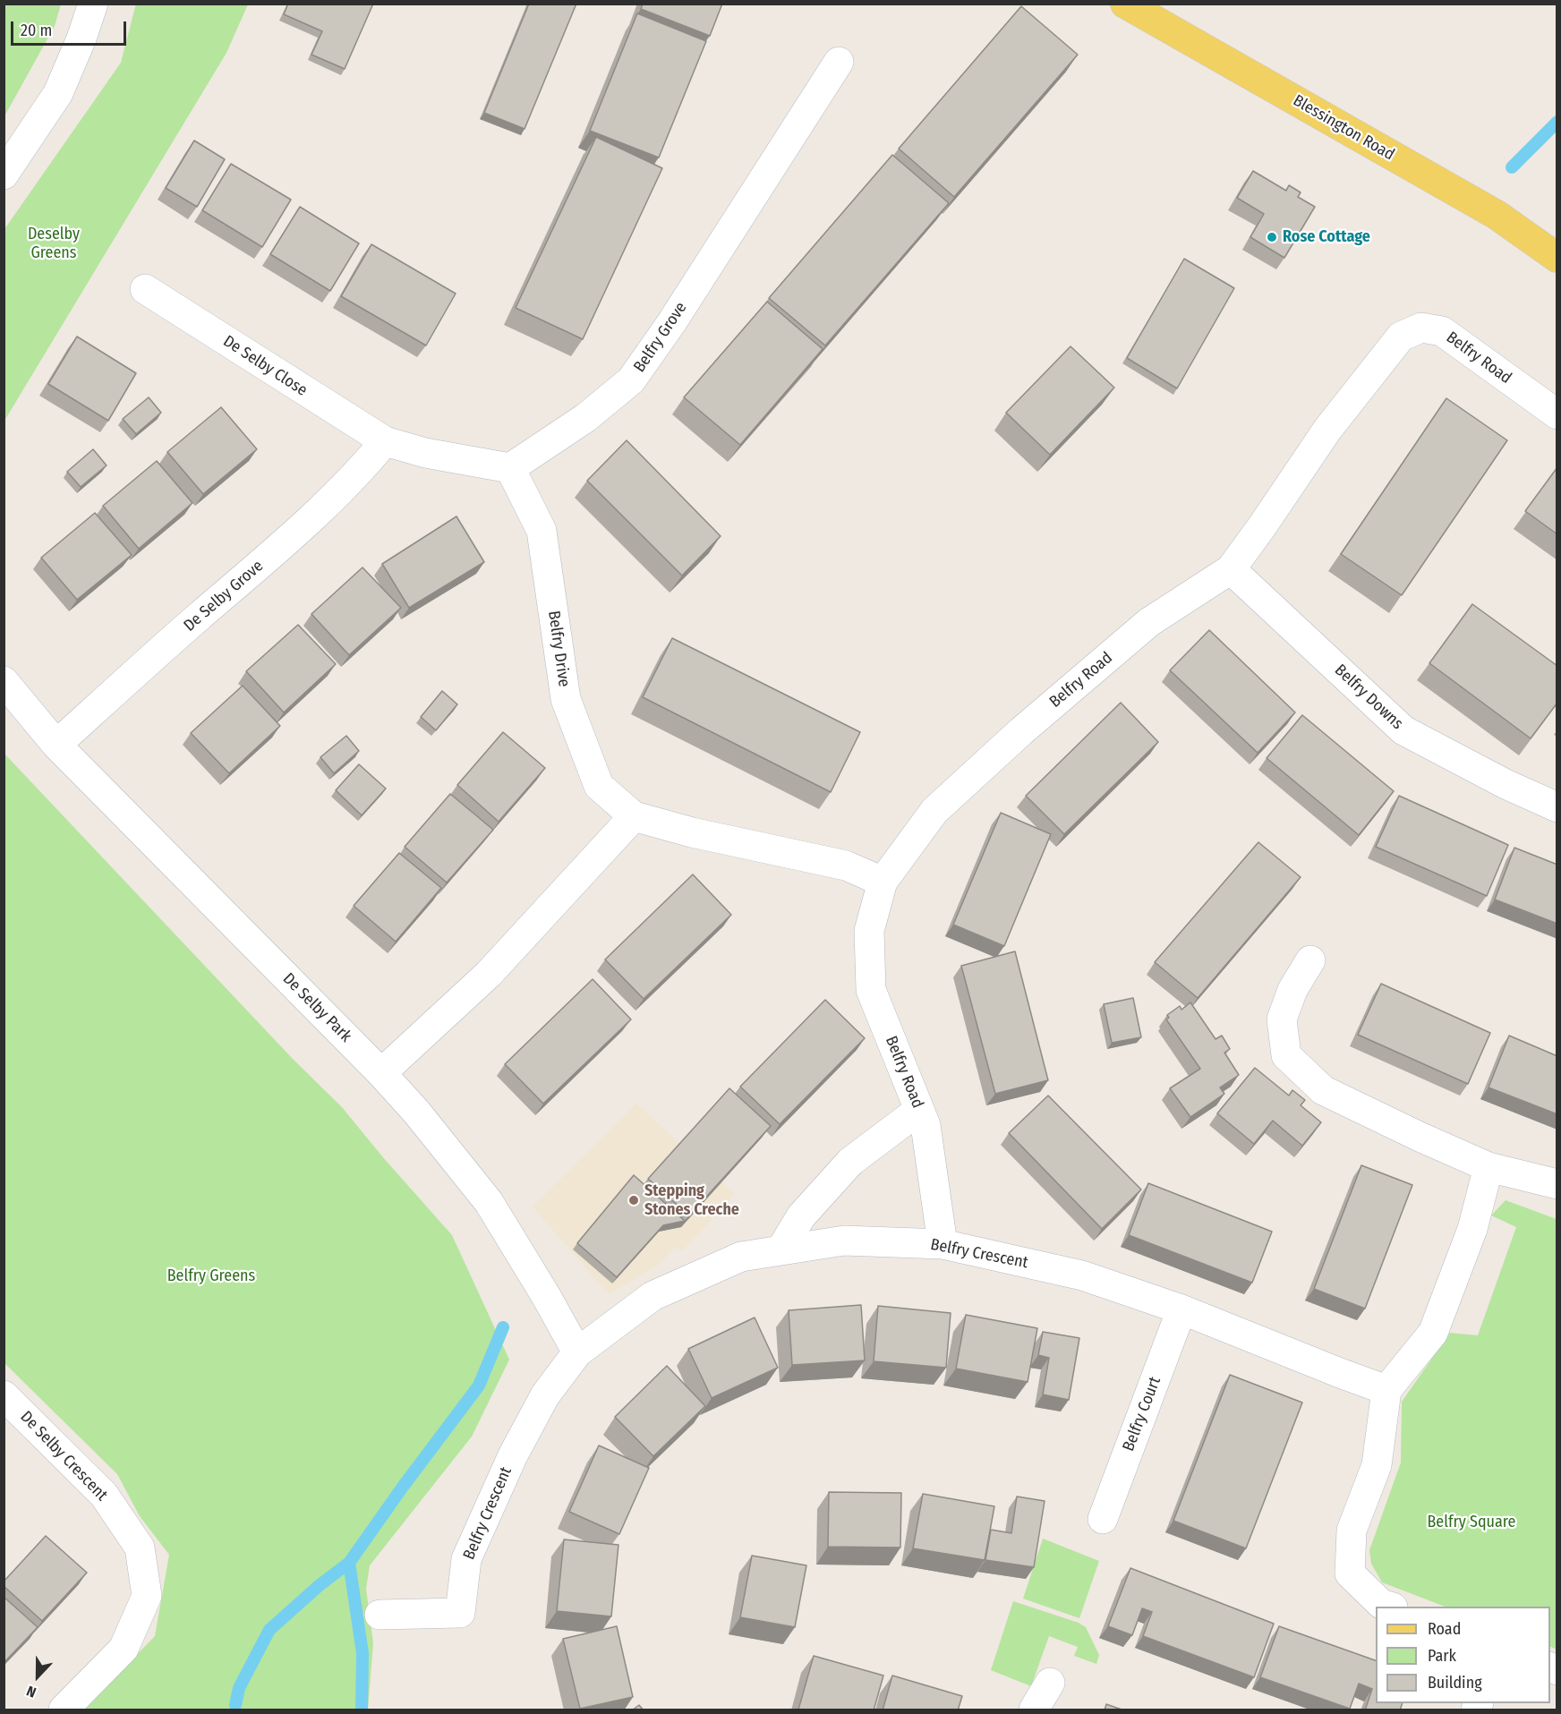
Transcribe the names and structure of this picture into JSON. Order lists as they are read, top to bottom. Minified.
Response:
{"streets":{"main road":["Blessington Road"],"street":["Belfry Grove","Belfry Road","De Selby Close","De Selby Grove","Belfry Drive","Belfry Downs","De Selby Park","Belfry Crescent","Belfry Court","De Selby Crescent"]},"crossings":[["Belfry Grove","Belfry Drive"],["Belfry Road","Belfry Downs"],["Belfry Road","Belfry Crescent"],["De Selby Close","De Selby Grove"],["De Selby Grove","De Selby Park"],["Belfry Crescent","Belfry Court"]],"parks":["Deselby Greens","Belfry Greens","Belfry Square"],"places":["Rose Cottage","Stepping Stones Creche"],"legend":["Road","Park","Building"],"scale_bar":"20 m","north":"bottom"}
